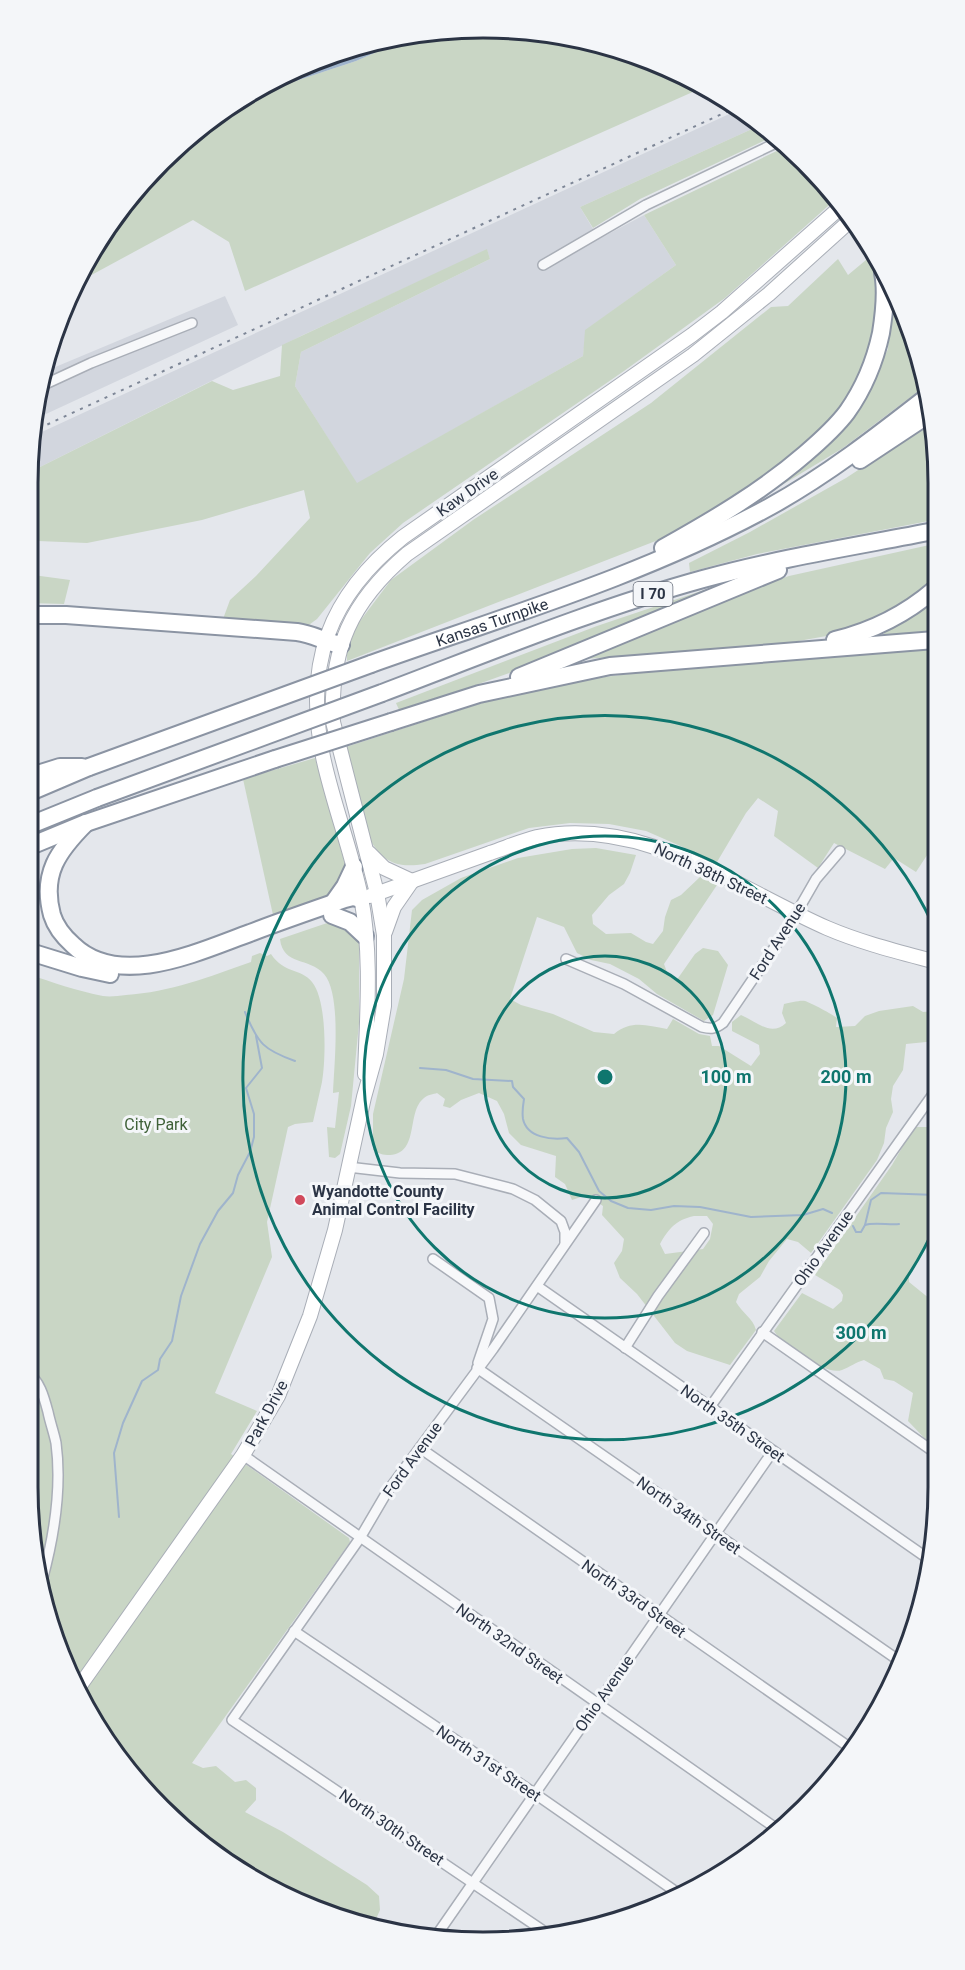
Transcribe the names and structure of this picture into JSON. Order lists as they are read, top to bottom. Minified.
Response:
{"streets":{"highway":["I 70","Kansas Turnpike"],"main road":["Kaw Drive","North 38th Street","Park Drive"],"street":["Ford Avenue","Ohio Avenue","North 35th Street","North 34th Street","North 33rd Street","North 32nd Street","North 31st Street","North 30th Street"]},"crossings":[["Kaw Drive","North 38th Street"],["Kaw Drive","Park Drive"],["North 38th Street","Ford Avenue"],["North 38th Street","Park Drive"],["Ford Avenue","North 35th Street"],["Ford Avenue","North 34th Street"],["Ford Avenue","North 33rd Street"],["Ford Avenue","North 32nd Street"],["Ford Avenue","North 31st Street"],["Ford Avenue","North 30th Street"],["Ohio Avenue","North 35th Street"],["Ohio Avenue","North 34th Street"],["Ohio Avenue","North 33rd Street"],["Ohio Avenue","North 32nd Street"],["Ohio Avenue","North 31st Street"],["Ohio Avenue","North 30th Street"],["Park Drive","North 32nd Street"]],"parks":["City Park"],"places":["Wyandotte County Animal Control Facility"],"rings":["100 m","200 m","300 m"]}
